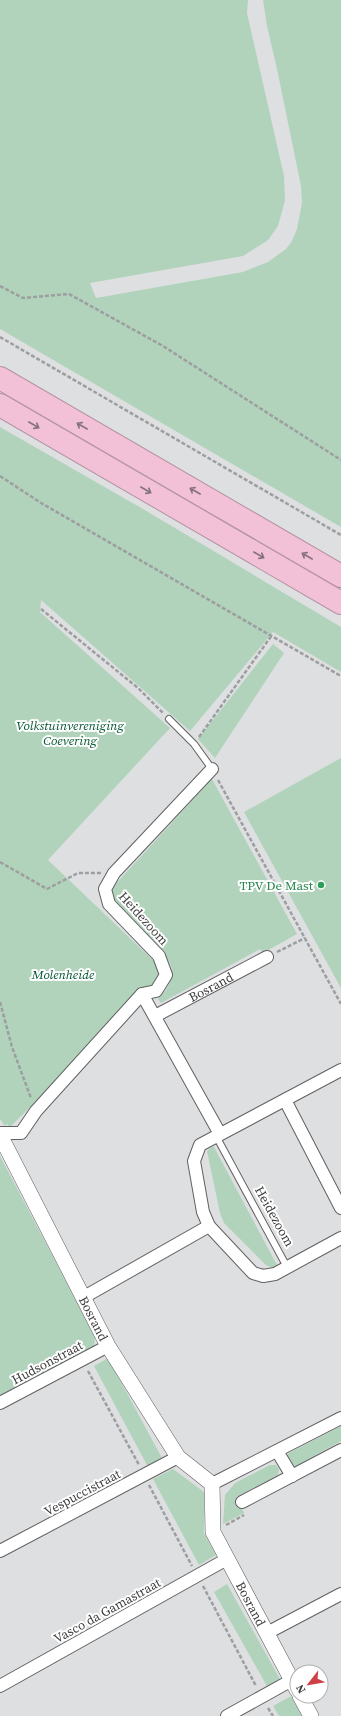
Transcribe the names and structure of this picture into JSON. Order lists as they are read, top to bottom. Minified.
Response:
{"streets":{"street":["Heidezoom","Bosrand","Hudsonstraat","Vespuccistraat","Vasco da Gamastraat"]},"crossings":[["Heidezoom","Bosrand"],["Bosrand","Hudsonstraat"],["Bosrand","Vespuccistraat"],["Bosrand","Vasco da Gamastraat"]],"parks":["Volkstuinvereniging Coevering","Molenheide"],"places":["TPV De Mast"],"north":"bottom left"}
